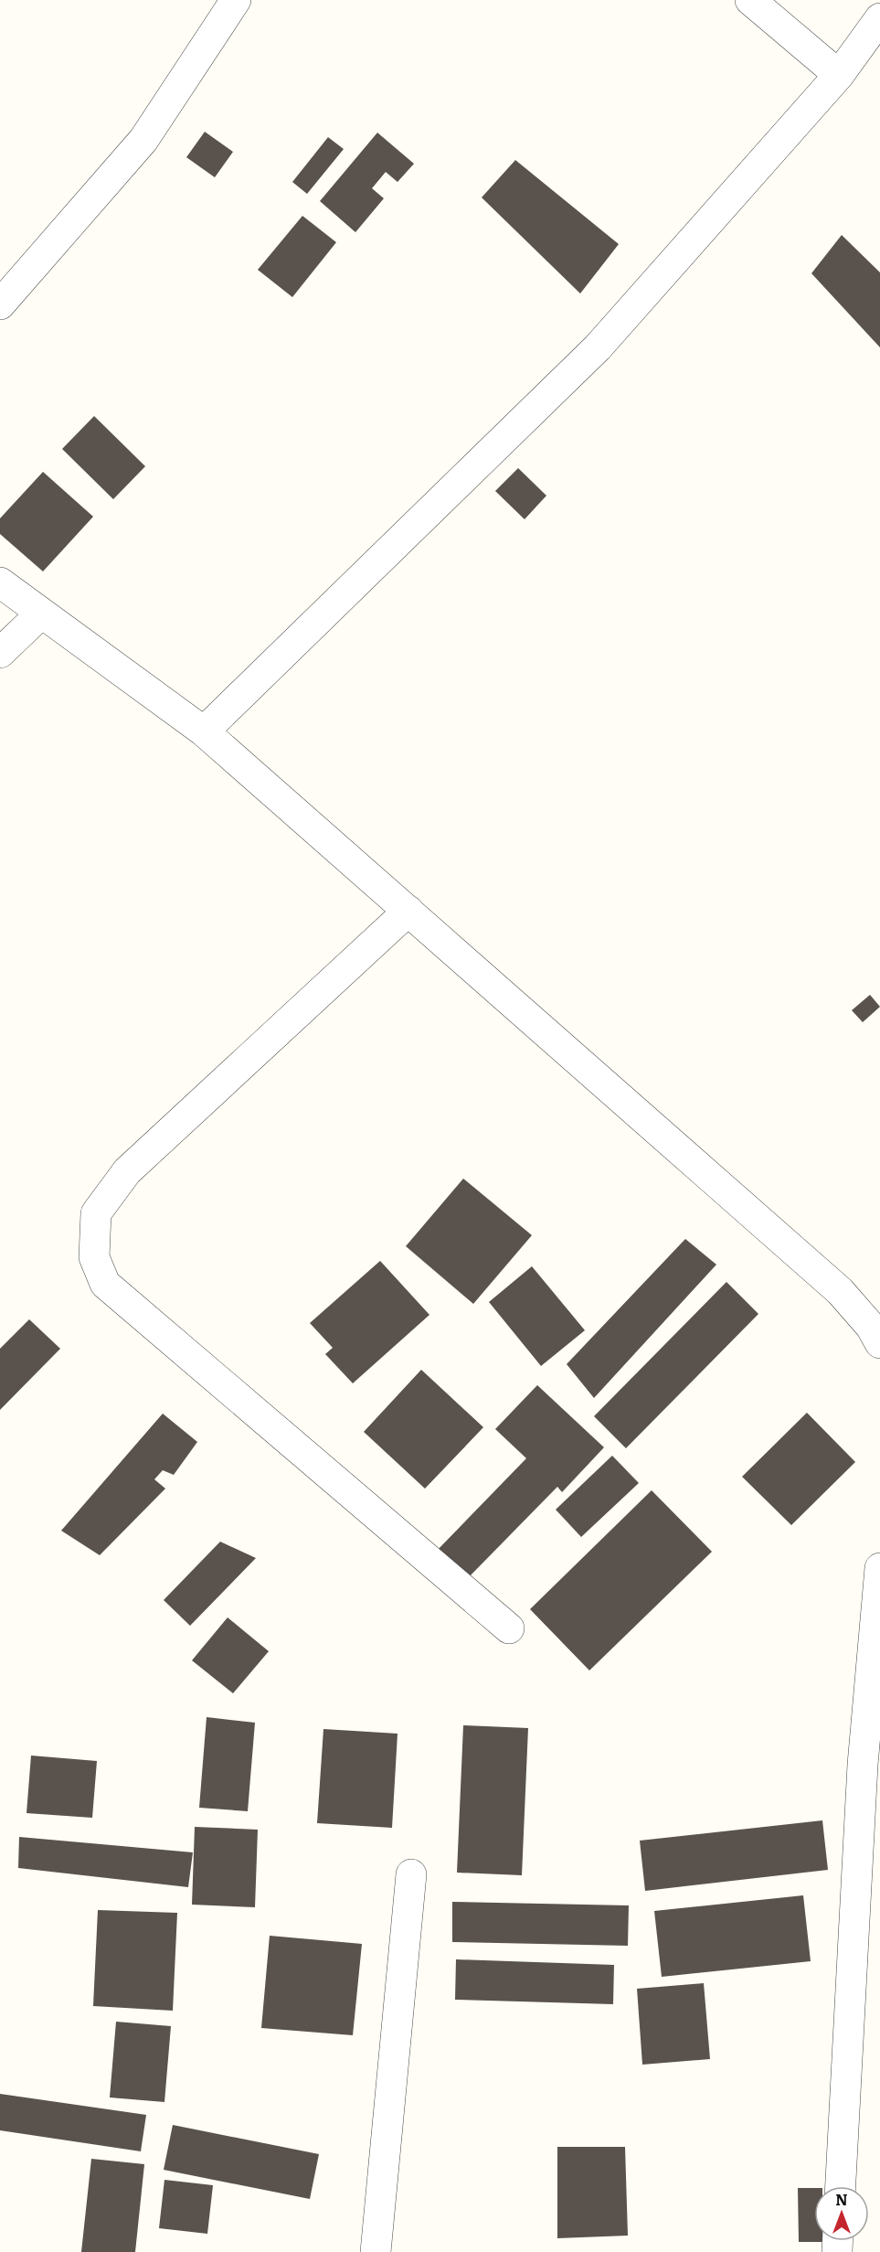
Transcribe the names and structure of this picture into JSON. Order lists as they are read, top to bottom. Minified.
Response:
{"north":"top"}
